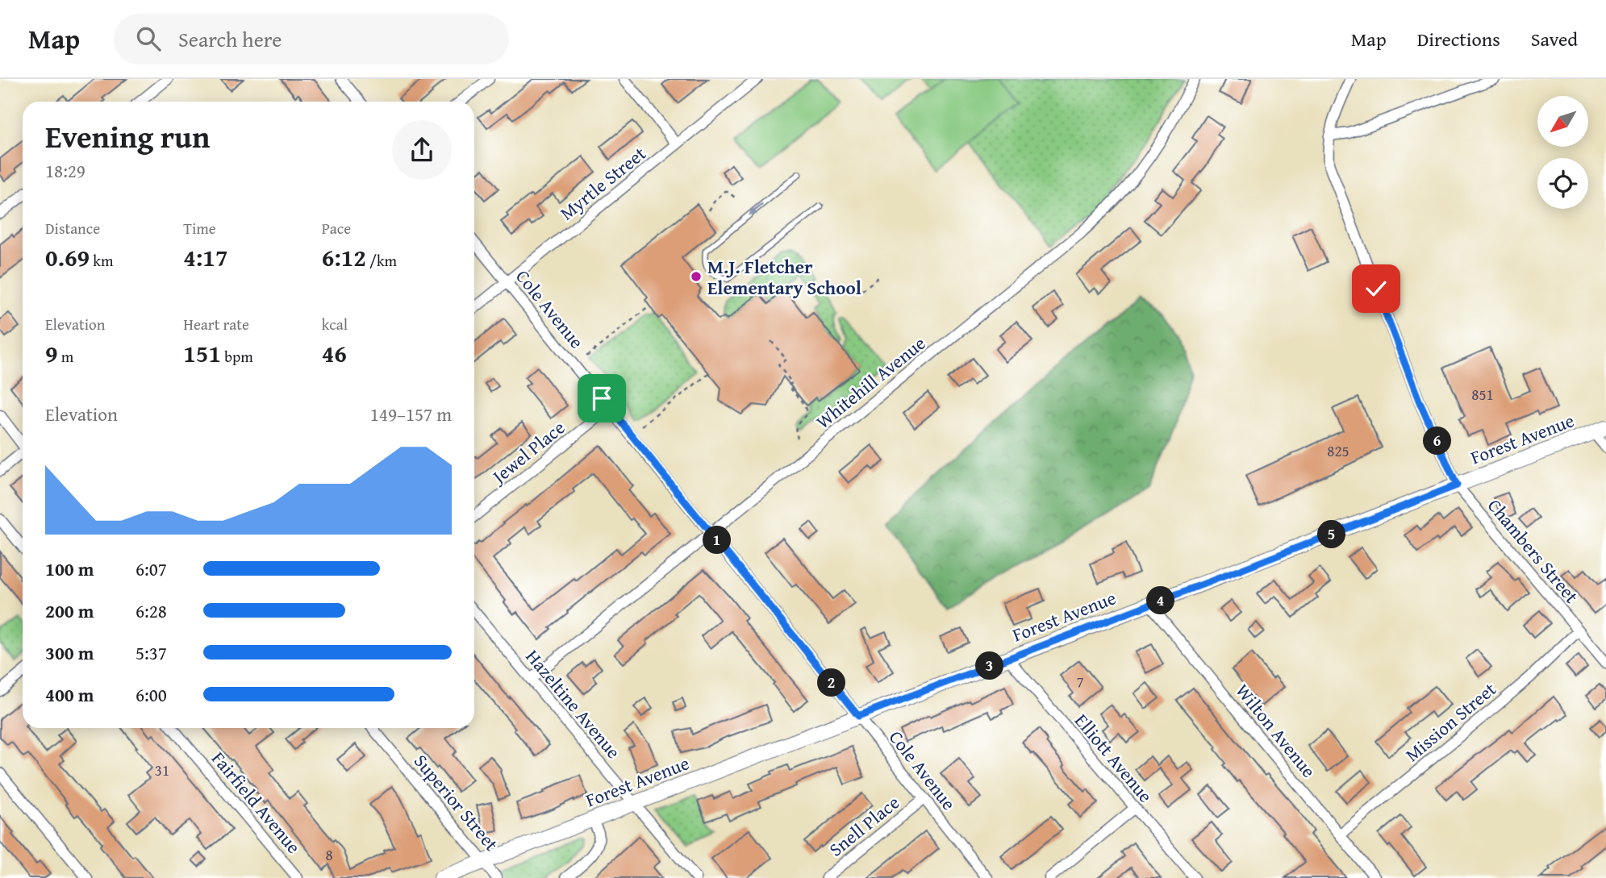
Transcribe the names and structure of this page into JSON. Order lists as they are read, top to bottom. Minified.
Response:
{"streets":{"main road":["Forest Avenue"],"street":["Myrtle Street","Cole Avenue","Whitehill Avenue","Jewel Place","Chambers Street","Hazeltine Avenue","Mission Street","Wilton Avenue","Elliott Avenue","Fairfield Avenue","Superior Street","Snell Place"]},"crossings":[["Myrtle Street","Cole Avenue"],["Cole Avenue","Whitehill Avenue"],["Cole Avenue","Forest Avenue"],["Cole Avenue","Jewel Place"],["Cole Avenue","Snell Place"],["Whitehill Avenue","Hazeltine Avenue"],["Forest Avenue","Chambers Street"],["Forest Avenue","Hazeltine Avenue"],["Forest Avenue","Wilton Avenue"],["Forest Avenue","Elliott Avenue"],["Forest Avenue","Superior Street"],["Chambers Street","Mission Street"],["Mission Street","Wilton Avenue"]],"places":["M.J. Fletcher Elementary School"],"house_numbers":["851","825","7","31","8"],"north":"bottom left","page":{"header":"Map","search":"Search here","nav":["Map","Directions","Saved"],"heading":["Evening run","18:29"],"stats":[["Distance","0.69 km"],["Time","4:17"],["Pace","6:12 /km"],["Elevation","9 m"],["Heart rate","151 bpm"],["kcal","46"]],"chart":["Elevation","149–157 m"],"pins":["6","5","1","4","3","2"],"list":[{"name":"100 m","note":"6:07"},{"name":"200 m","note":"6:28"},{"name":"300 m","note":"5:37"},{"name":"400 m","note":"6:00"}]}}
